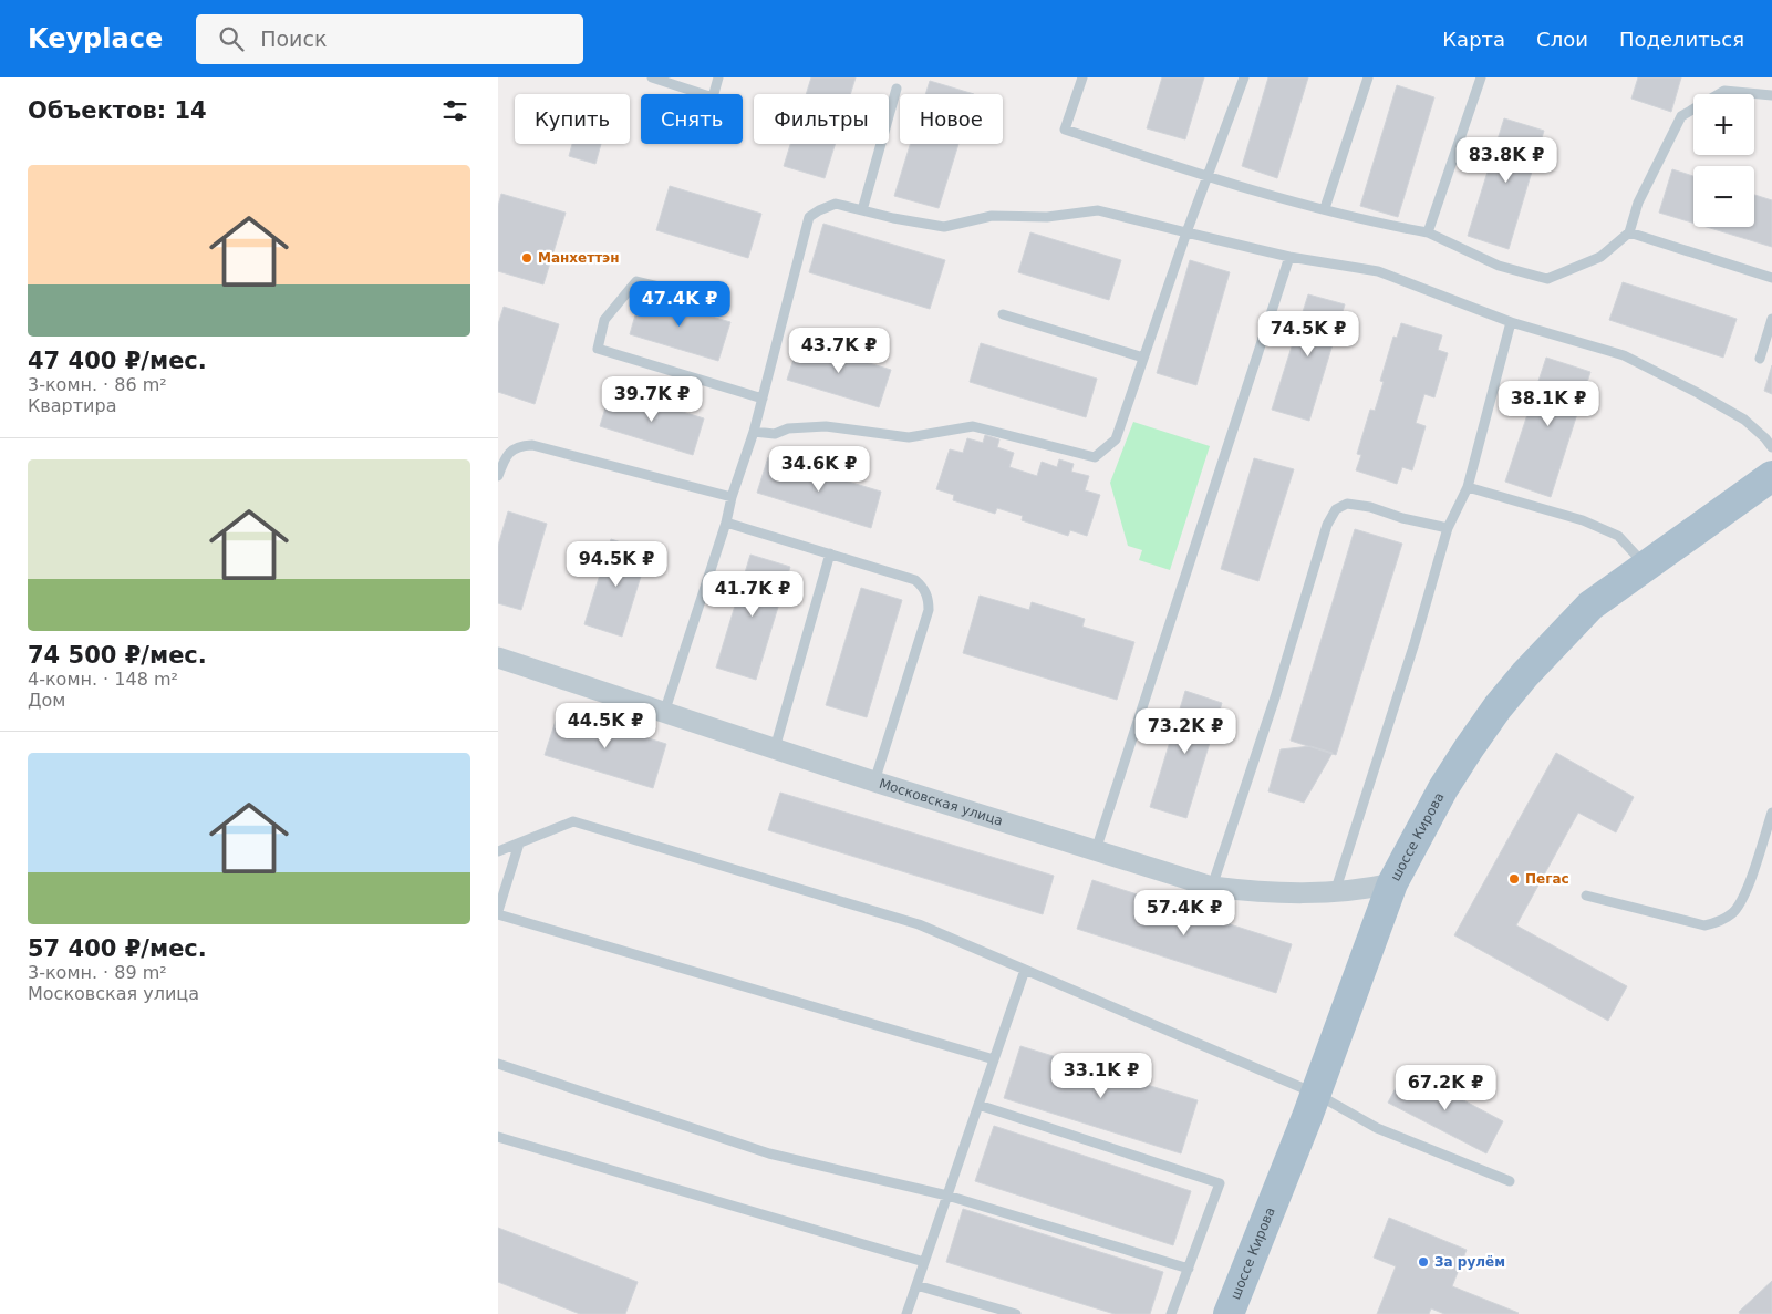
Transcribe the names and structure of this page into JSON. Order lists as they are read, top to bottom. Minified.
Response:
{"streets":{"main road":["шоссе Кирова"],"street":["Московская улица"]},"crossings":[["Московская улица","шоссе Кирова"]],"places":["Манхеттэн","Пегас","За рулём"],"page":{"header":"Keyplace","search":"Поиск","nav":["Карта","Слои","Поделиться"],"heading":"Объектов: 14","map_buttons":["+","−"],"chip":["Купить","Снять","Фильтры","Новое"],"price":["83.8K ₽","47.4K ₽","74.5K ₽","43.7K ₽","39.7K ₽","38.1K ₽","34.6K ₽","94.5K ₽","41.7K ₽","44.5K ₽","73.2K ₽","57.4K ₽","33.1K ₽","67.2K ₽"],"list":[{"name":"47 400 ₽/мес.","note":"3-комн. · 86 m² · Квартира"},{"name":"74 500 ₽/мес.","note":"4-комн. · 148 m² · Дом"},{"name":"57 400 ₽/мес.","note":"3-комн. · 89 m² · Московская улица"}]}}
